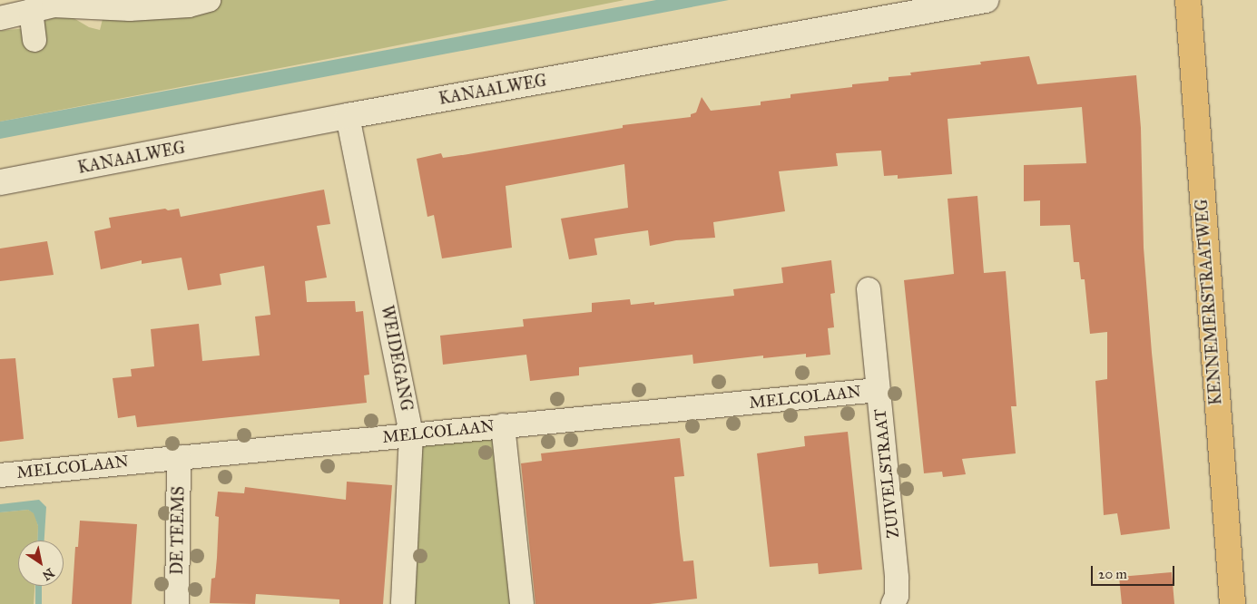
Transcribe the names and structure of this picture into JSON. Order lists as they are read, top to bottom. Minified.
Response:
{"streets":{"main road":["KENNEMERSTRAATWEG"],"street":["KANAALWEG","WEIDEGANG","MELCOLAAN","ZUIVELSTRAAT","DE TEEMS"]},"crossings":[["KANAALWEG","WEIDEGANG"],["WEIDEGANG","MELCOLAAN"],["MELCOLAAN","ZUIVELSTRAAT"],["MELCOLAAN","DE TEEMS"]],"scale_bar":"20 m","north":"bottom right"}
